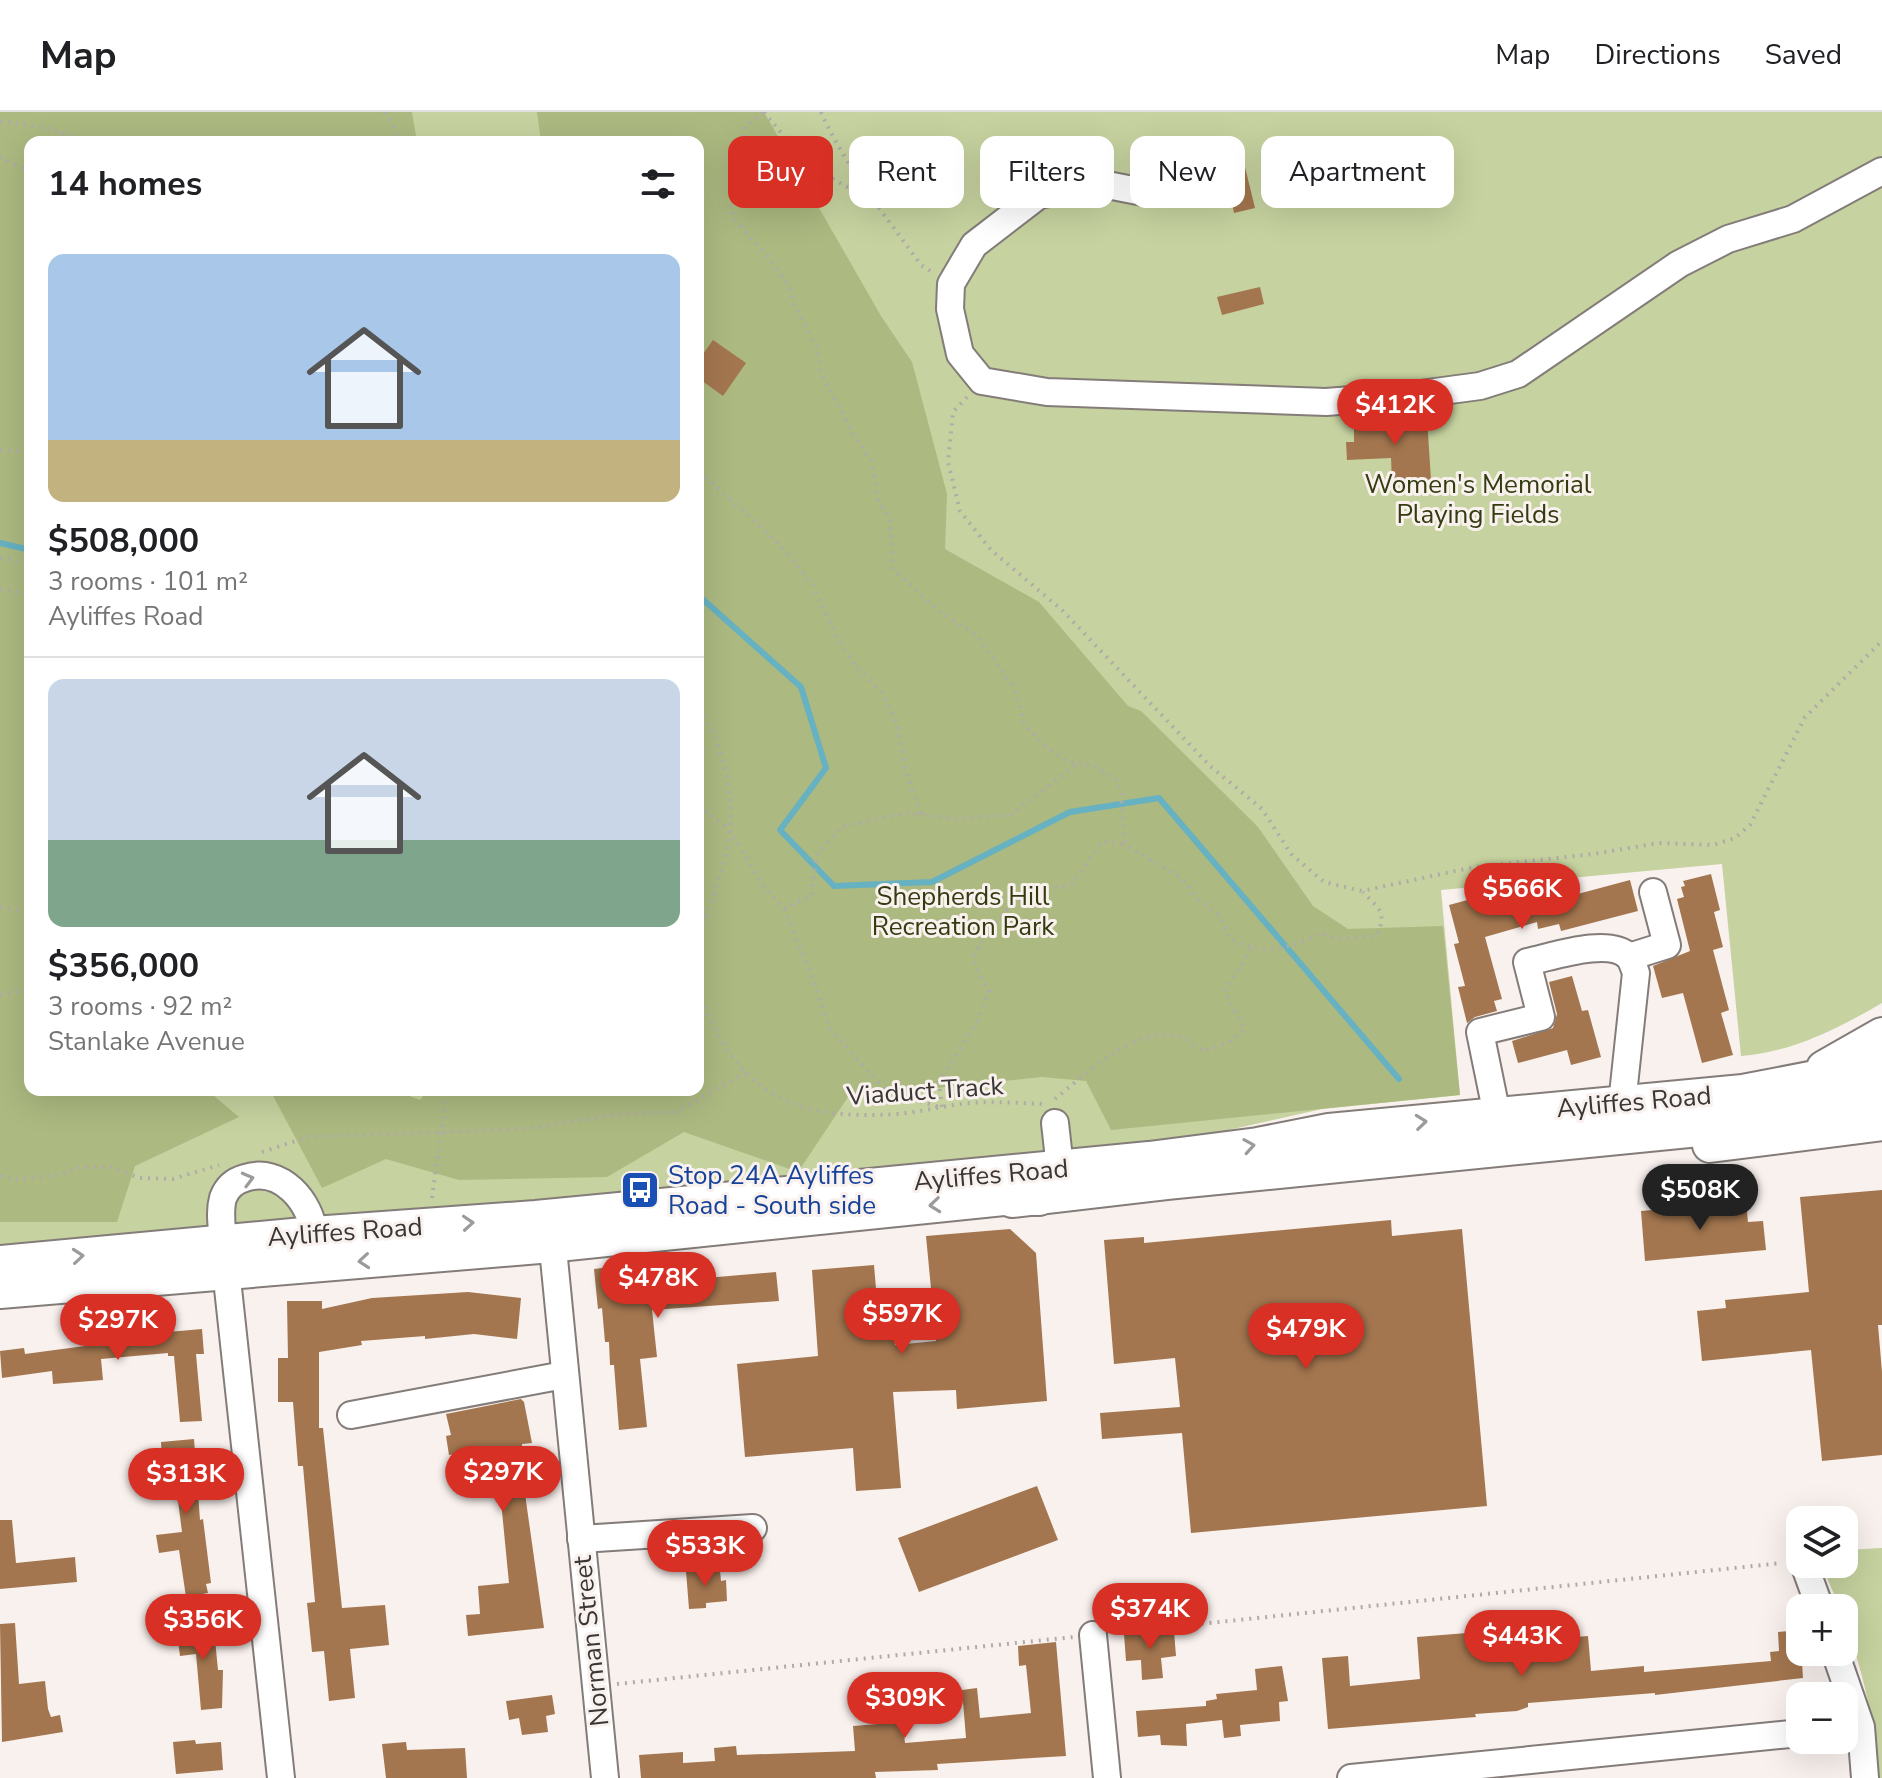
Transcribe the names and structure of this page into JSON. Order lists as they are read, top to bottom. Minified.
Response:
{"streets":{"main road":["Ayliffes Road"],"street":["Norman Street"],"path":["Viaduct Track"]},"crossings":[["Ayliffes Road","Norman Street"]],"parks":["Women's Memorial Playing Fields","Shepherds Hill Recreation Park"],"places":{"bus stop":["Stop 24A Ayliffes Road - South side"]},"page":{"header":"Map","nav":["Map","Directions","Saved"],"chip":["Buy","Rent","Filters","New","Apartment"],"heading":"14 homes","list":[{"name":"$508,000","note":"3 rooms · 101 m² · Ayliffes Road"},{"name":"$356,000","note":"3 rooms · 92 m² · Stanlake Avenue"}],"price":["$412K","$566K","$508K","$478K","$597K","$297K","$479K","$297K","$313K","$533K","$374K","$356K","$443K","$309K"],"map_buttons":["+","−"]}}
